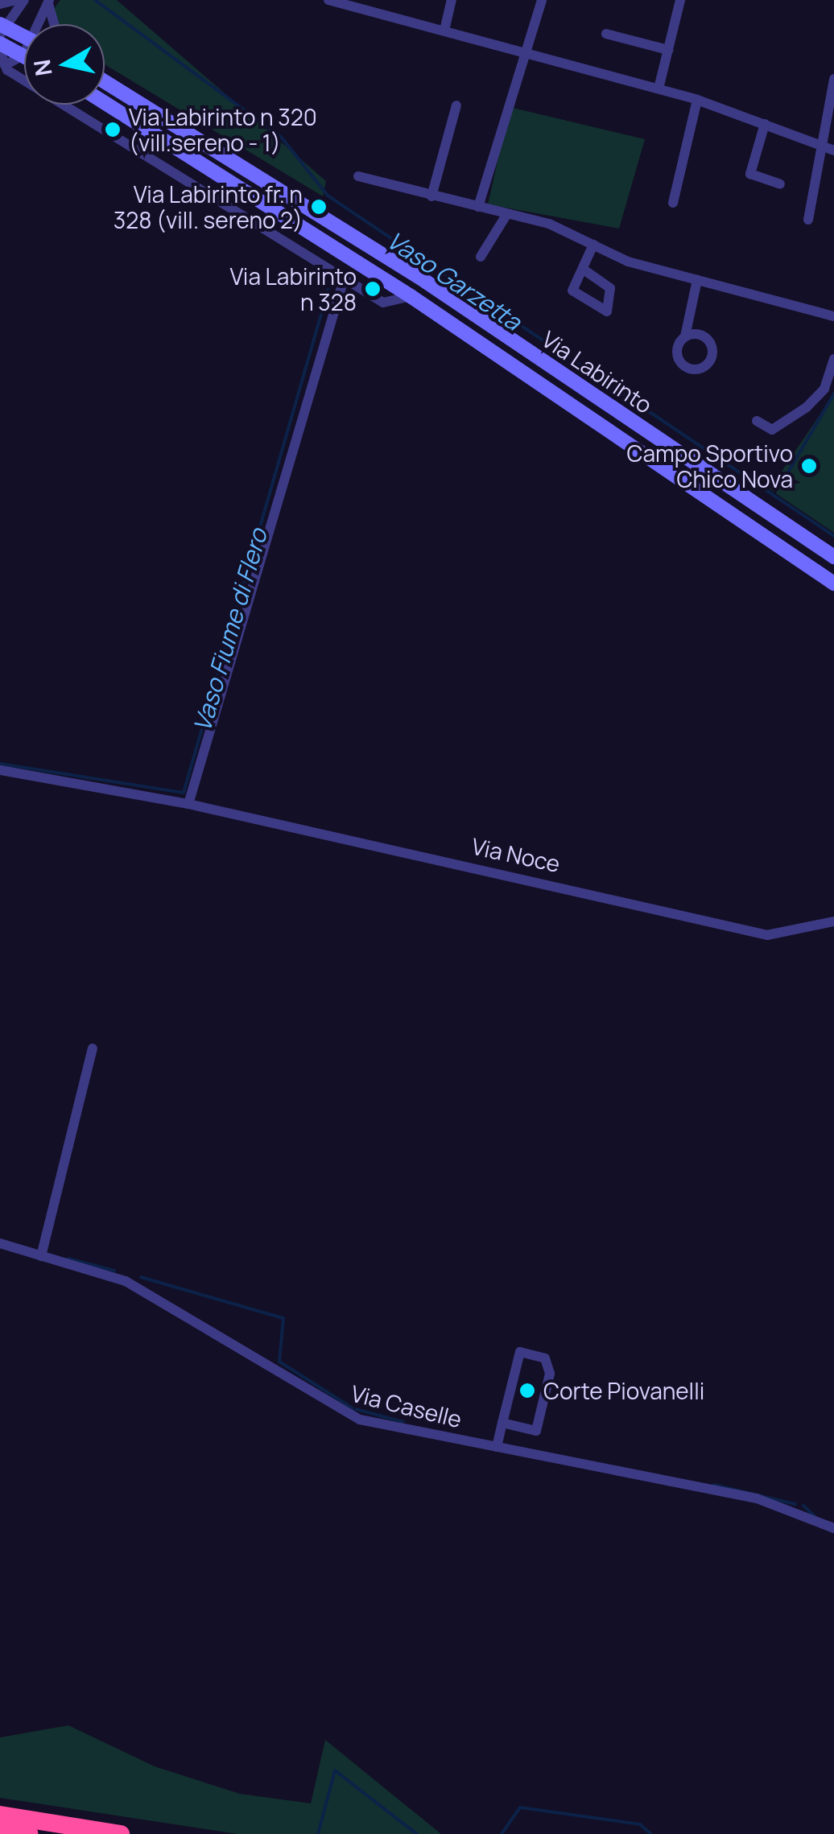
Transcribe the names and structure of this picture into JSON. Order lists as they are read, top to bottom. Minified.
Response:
{"streets":{"street":["Via Labirinto","Via Noce","Via Caselle"]},"water":["Vaso Garzetta","Vaso Fiume di Flero"],"places":["Via Labirinto n 320 (vill.sereno - 1)","Via Labirinto fr. n 328 (vill. sereno 2)","Via Labirinto n 328","Campo Sportivo Chico Nova","Corte Piovanelli"],"north":"left"}
